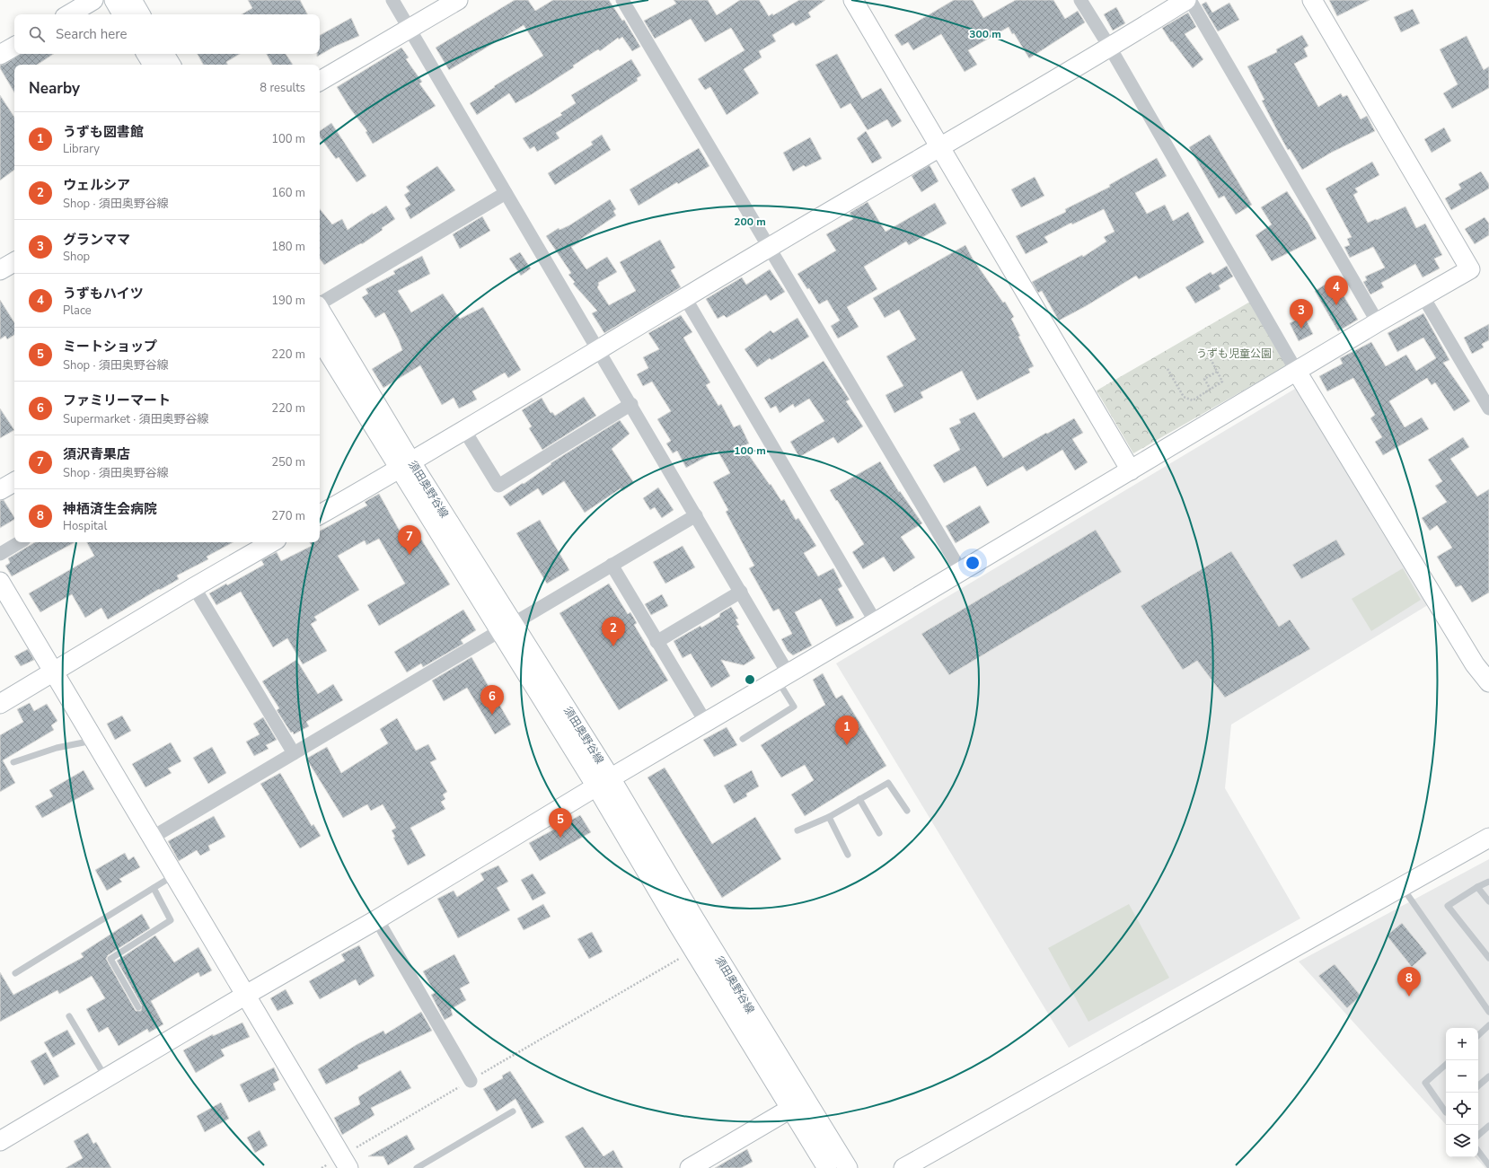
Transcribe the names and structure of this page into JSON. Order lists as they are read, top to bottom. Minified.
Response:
{"streets":{"street":["須田奥野谷線"]},"parks":["うずも児童公園"],"page":{"search":"Search here","heading":["Nearby","8 results"],"list":[{"mark":"1","name":"うずも図書館","note":"Library","value":"100 m"},{"mark":"2","name":"ウェルシア","note":"Shop · 須田奥野谷線","value":"160 m"},{"mark":"3","name":"グランママ","note":"Shop","value":"180 m"},{"mark":"4","name":"うずもハイツ","note":"Place","value":"190 m"},{"mark":"5","name":"ミートショップ","note":"Shop · 須田奥野谷線","value":"220 m"},{"mark":"6","name":"ファミリーマート","note":"Supermarket · 須田奥野谷線","value":"220 m"},{"mark":"7","name":"須沢青果店","note":"Shop · 須田奥野谷線","value":"250 m"},{"mark":"8","name":"神栖済生会病院","note":"Hospital","value":"270 m"}],"pins":["4","3","7","2","6","1","5","8"],"map_buttons":["+","−"]},"rings":["300 m","200 m","100 m"]}
